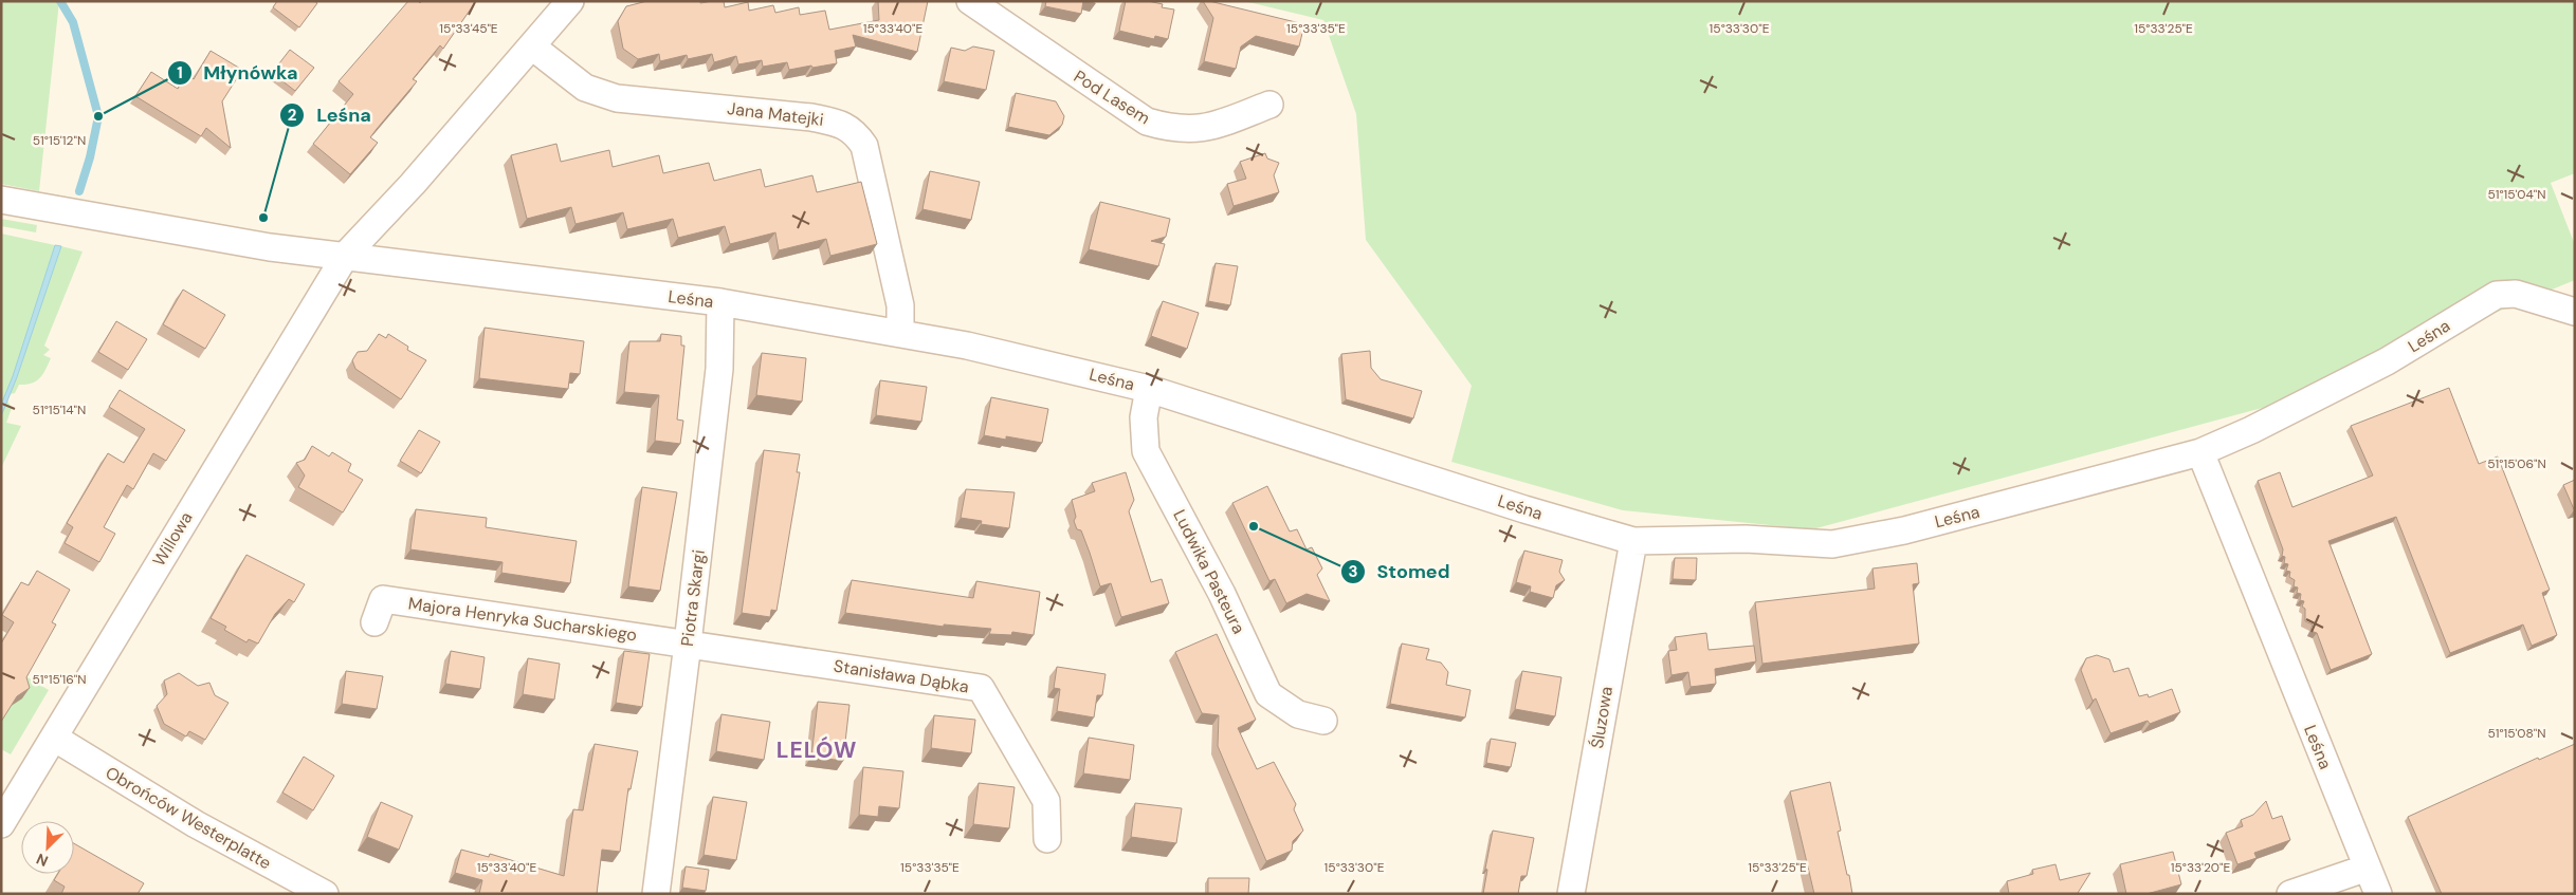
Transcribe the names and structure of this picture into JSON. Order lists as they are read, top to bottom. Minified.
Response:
{"streets":{"street":["Pod Lasem","Jana Matejki","Leśna","Willowa","Ludwika Pasteura","Piotra Skargi","Majora Henryka Sucharskiego","Stanisława Dąbka","Śluzowa","Obrońców Westerplatte"]},"crossings":[["Jana Matejki","Leśna"],["Leśna","Willowa"],["Leśna","Ludwika Pasteura"],["Leśna","Piotra Skargi"],["Leśna","Śluzowa"],["Willowa","Obrońców Westerplatte"],["Piotra Skargi","Majora Henryka Sucharskiego"],["Piotra Skargi","Stanisława Dąbka"],["Majora Henryka Sucharskiego","Stanisława Dąbka"]],"districts":["LELÓW"],"places":["Młynówka","Leśna","Stomed"],"north":"bottom left","coordinates":["15°33'45\"E","15°33'40\"E","15°33'35\"E","15°33'30\"E","15°33'25\"E","51°15'12\"N","51°15'04\"N","51°15'14\"N","51°15'06\"N","51°15'16\"N","51°15'08\"N","15°33'20\"E"]}
